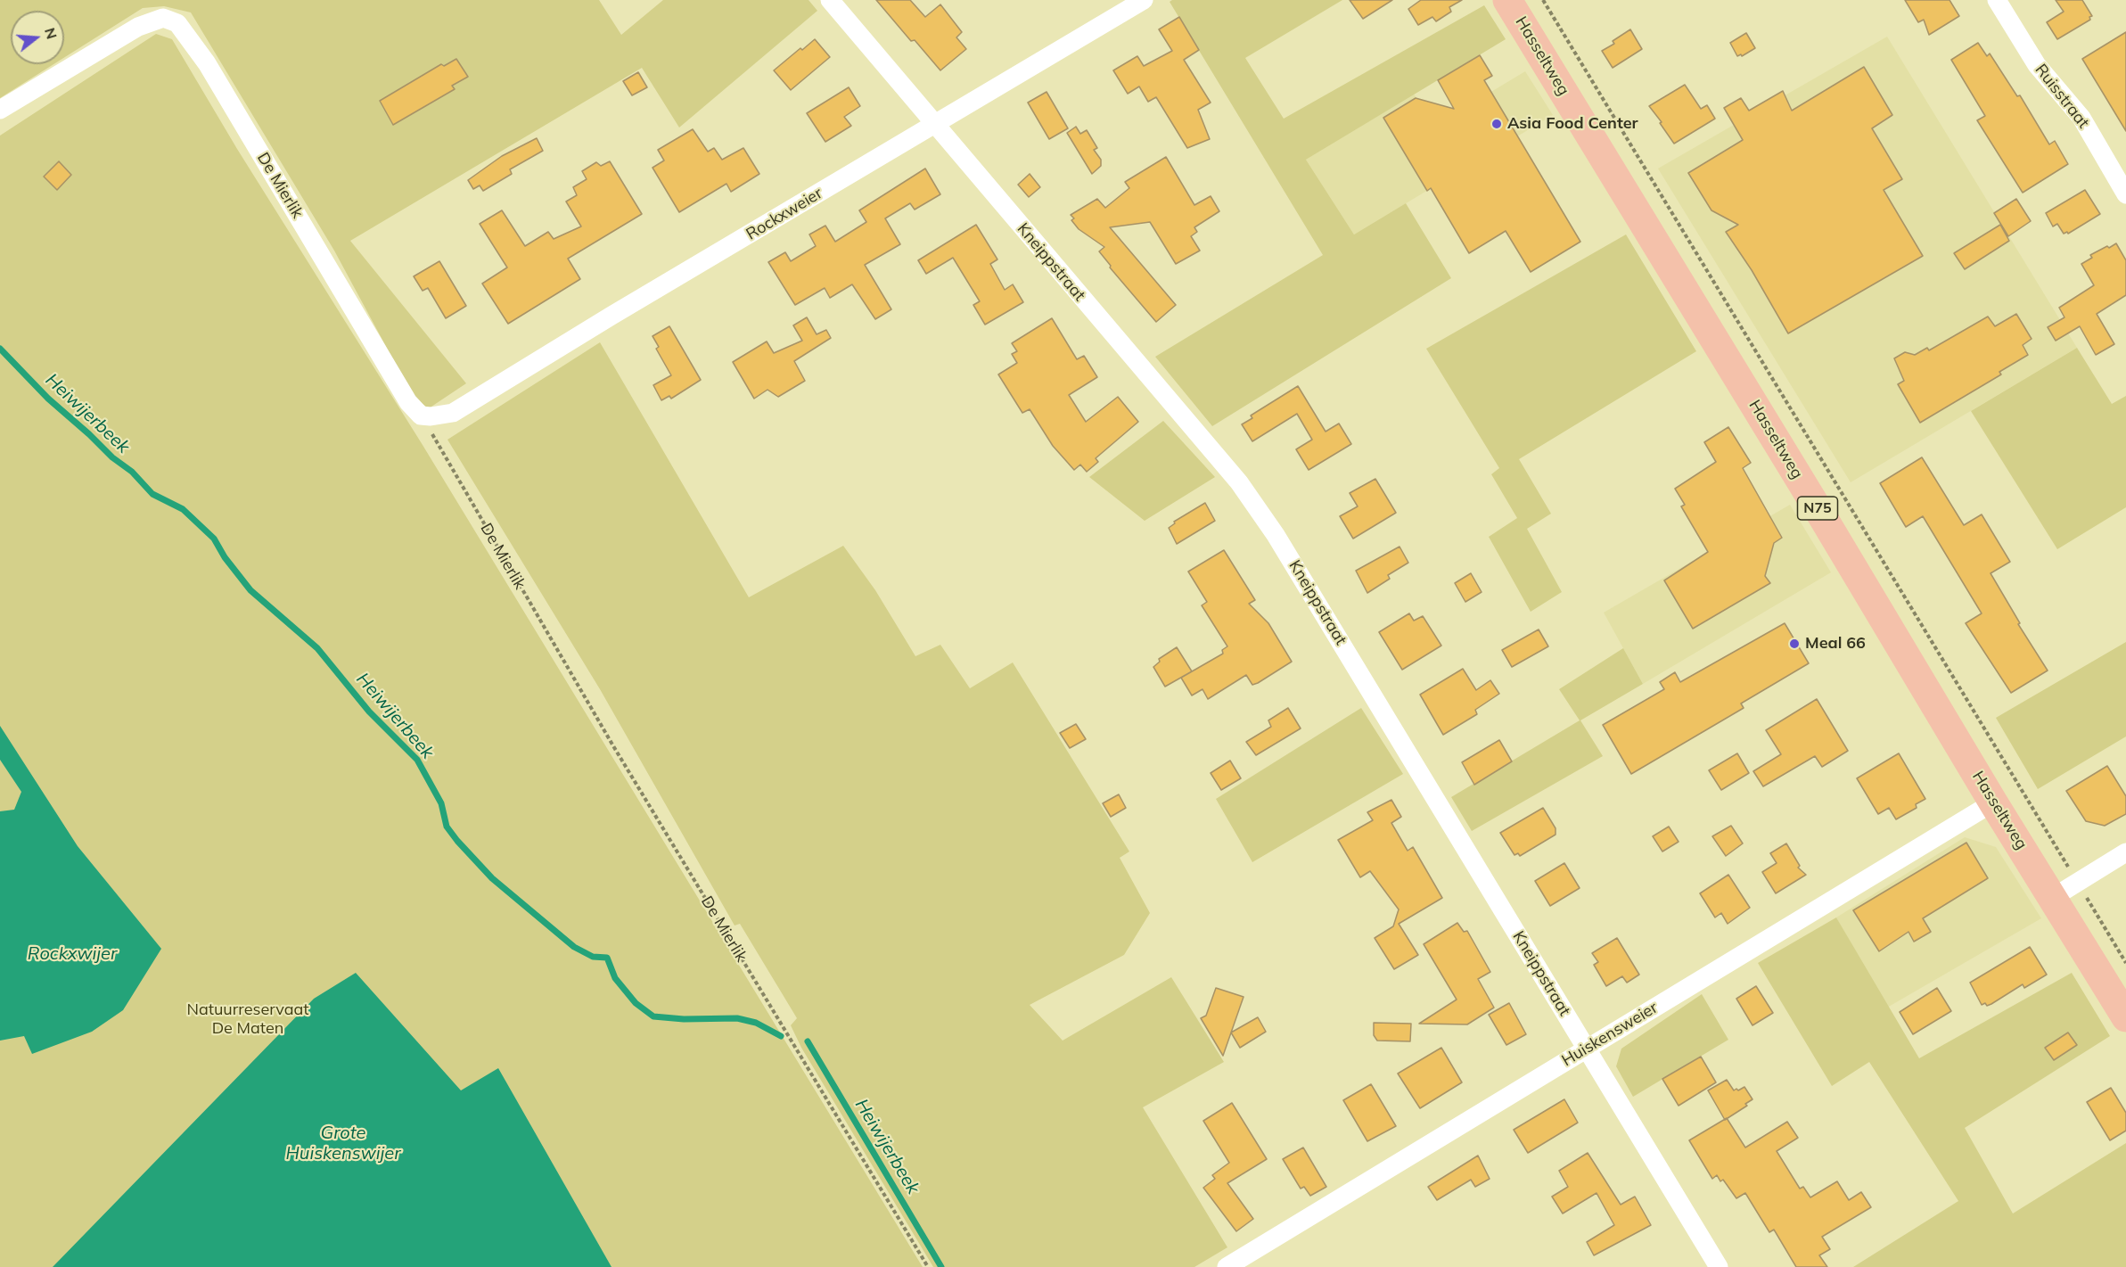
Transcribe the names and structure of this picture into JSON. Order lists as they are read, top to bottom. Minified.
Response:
{"streets":{"main road":["Hasseltweg","N75"],"street":["Ruisstraat","De Mierlik","Rockxweier","Kneippstraat","Huiskensweier"]},"crossings":[["Hasseltweg","Huiskensweier"],["De Mierlik","Rockxweier"],["Rockxweier","Kneippstraat"],["Kneippstraat","Huiskensweier"]],"water":["Heiwijerbeek","Rockxwijer","Grote Huiskenswijer"],"parks":["Natuurreservaat De Maten"],"places":["Asia Food Center","Meal 66"],"north":"right"}
